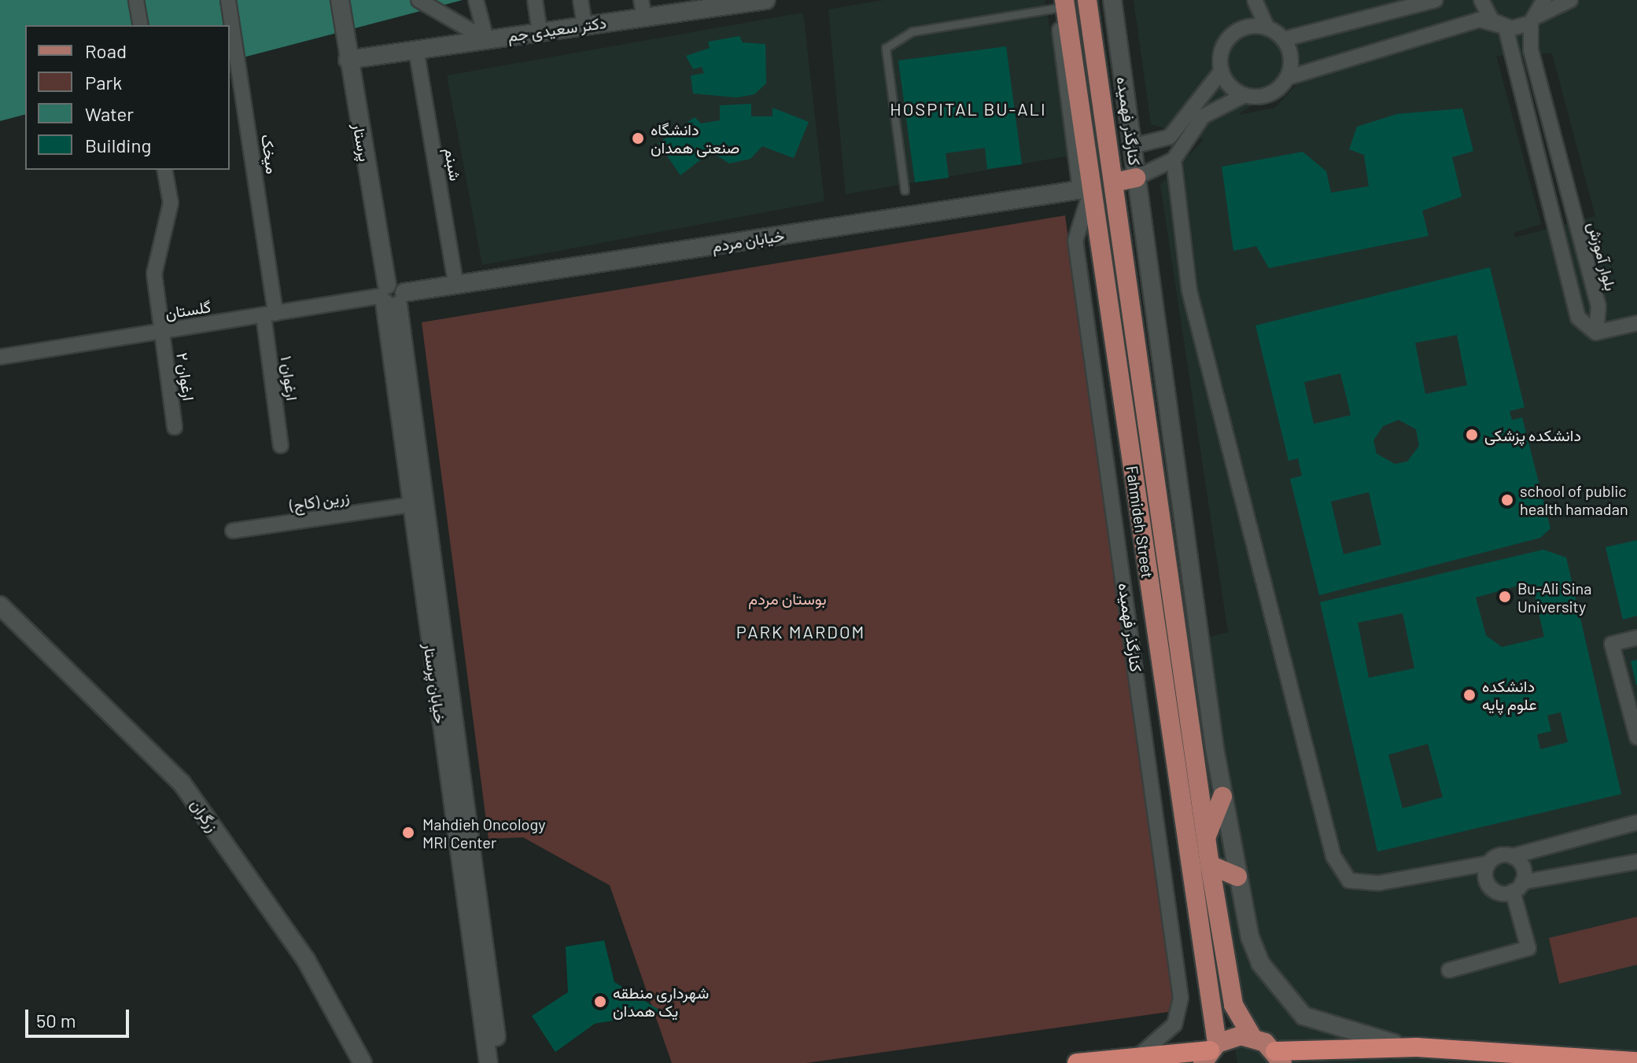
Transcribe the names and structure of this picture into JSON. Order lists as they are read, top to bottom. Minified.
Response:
{"streets":{"main road":["Fahmideh Street"],"street":["دکتر سعیدی جم","کنارگذر فهمیده","پرستار","میخک","شبنم","خیابان مردم","بلوار آموزش","گلستان","ارغوان ۲","ارغوان ۱","زرین (کاج)","خیابان پرستار","زرگران"]},"crossings":[["دکتر سعیدی جم","پرستار"],["دکتر سعیدی جم","شبنم"],["کنارگذر فهمیده","خیابان مردم"],["کنارگذر فهمیده","Fahmideh Street"],["پرستار","خیابان مردم"],["پرستار","گلستان"],["پرستار","خیابان پرستار"],["میخک","گلستان"],["میخک","ارغوان ۱"],["شبنم","خیابان مردم"],["خیابان مردم","گلستان"],["خیابان مردم","Fahmideh Street"],["خیابان مردم","خیابان پرستار"],["گلستان","ارغوان ۲"],["گلستان","ارغوان ۱"],["گلستان","خیابان پرستار"],["زرین (کاج)","خیابان پرستار"]],"districts":["HOSPITAL BU-ALI","PARK MARDOM"],"parks":["بوستان مردم"],"places":["دانشگاه صنعتی همدان","دانشکده پزشکی","school of public health hamadan","Bu-Ali Sina University","دانشکده علوم پایه","Mahdieh Oncology MRI Center","شهرداری منطقه یک همدان"],"legend":["Road","Park","Water","Building"],"scale_bar":"50 m"}
